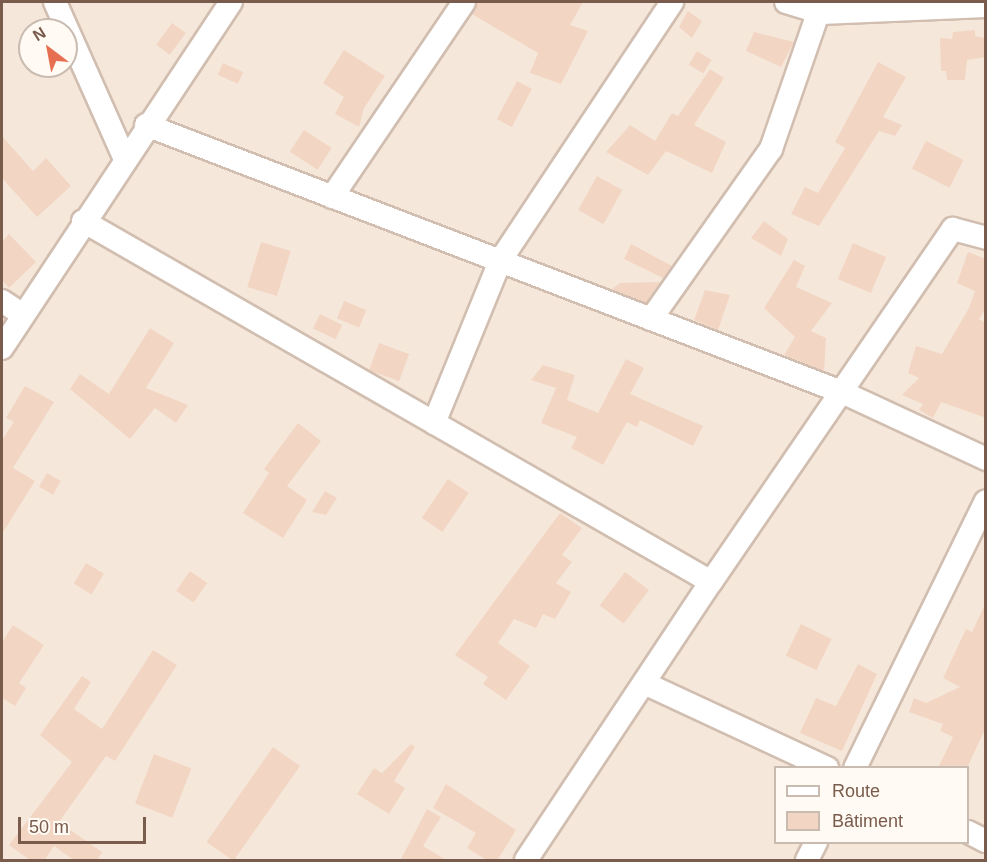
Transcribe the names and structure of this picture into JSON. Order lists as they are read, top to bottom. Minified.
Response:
{"legend":["Route","Bâtiment"],"scale_bar":"50 m","north":"top left"}
